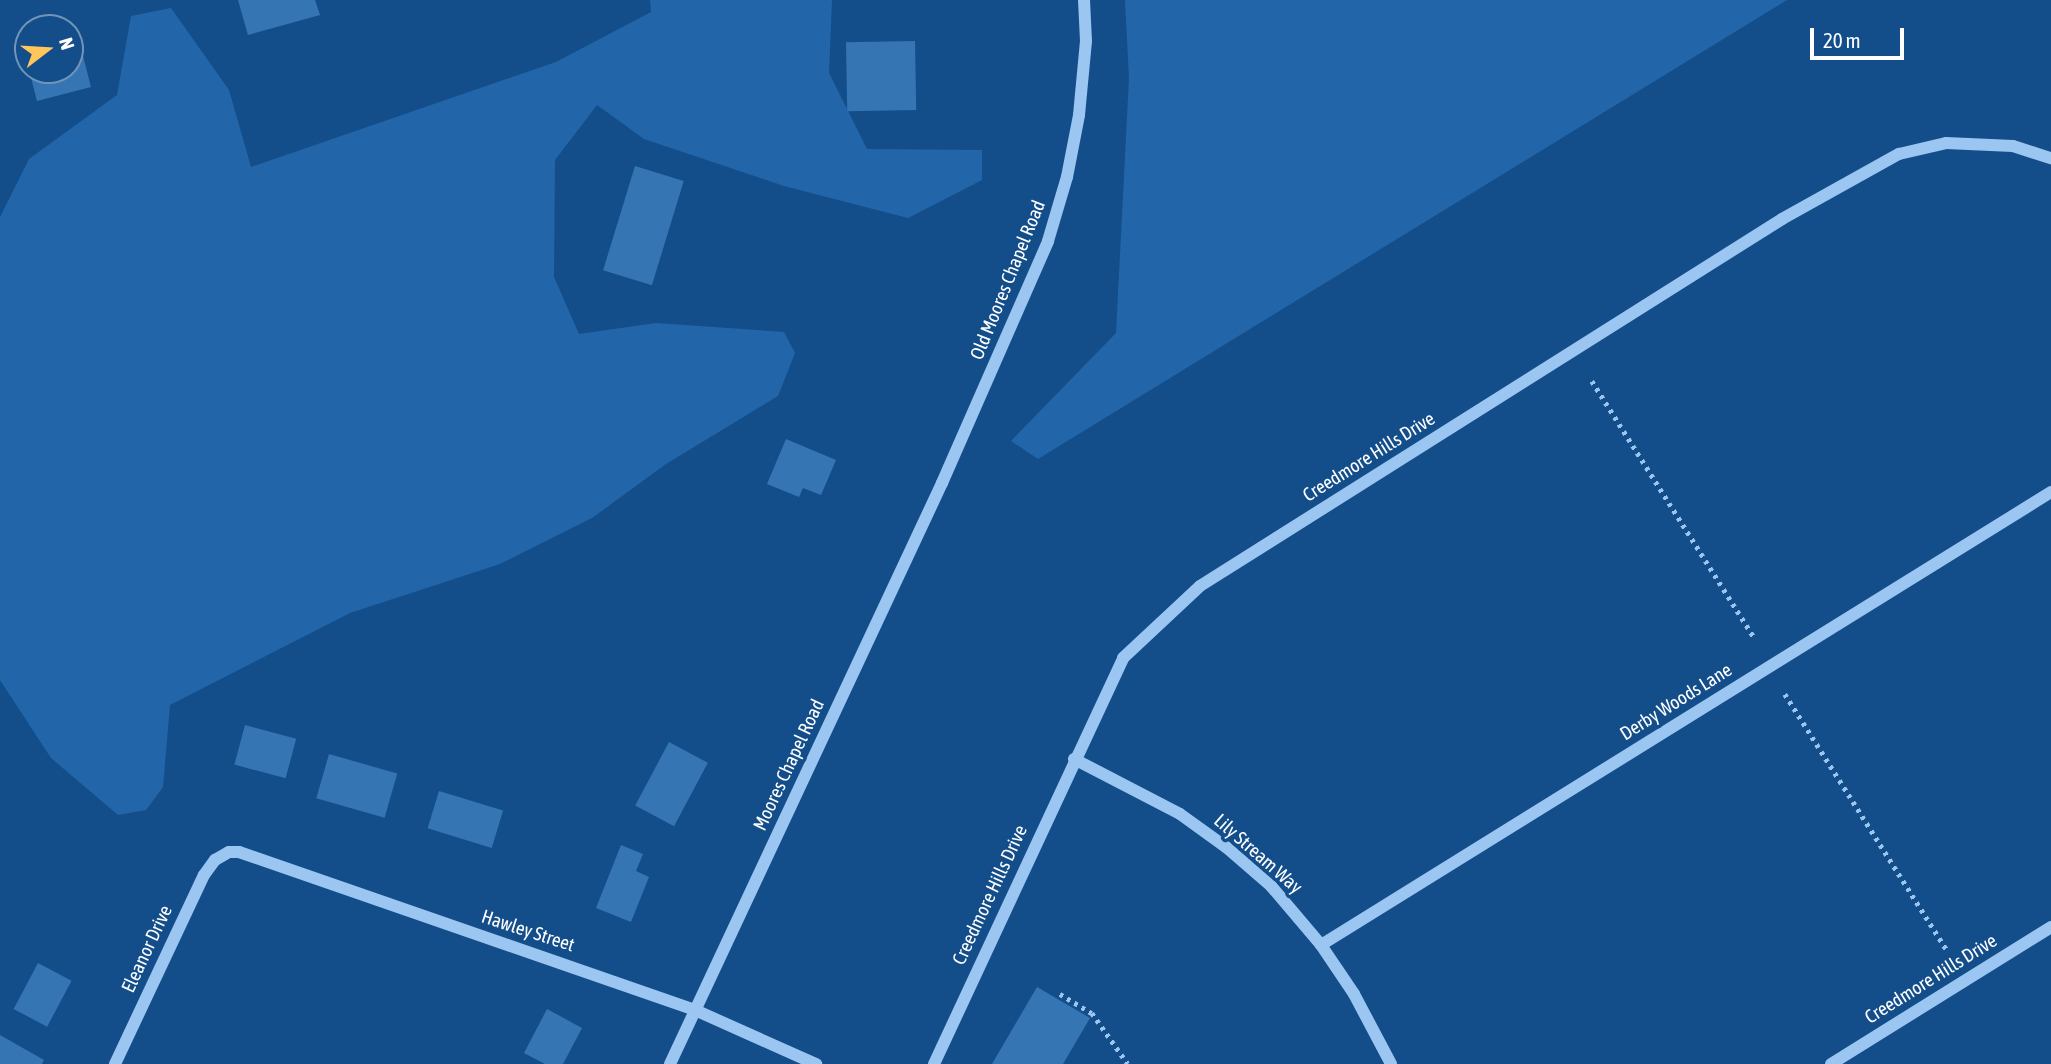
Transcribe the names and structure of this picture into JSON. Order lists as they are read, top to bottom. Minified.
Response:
{"streets":{"street":["Old Moores Chapel Road","Creedmore Hills Drive","Derby Woods Lane","Moores Chapel Road","Lily Stream Way","Hawley Street","Eleanor Drive"]},"crossings":[["Old Moores Chapel Road","Moores Chapel Road"],["Creedmore Hills Drive","Lily Stream Way"],["Derby Woods Lane","Lily Stream Way"],["Moores Chapel Road","Hawley Street"],["Hawley Street","Eleanor Drive"]],"scale_bar":"20 m","north":"right"}
